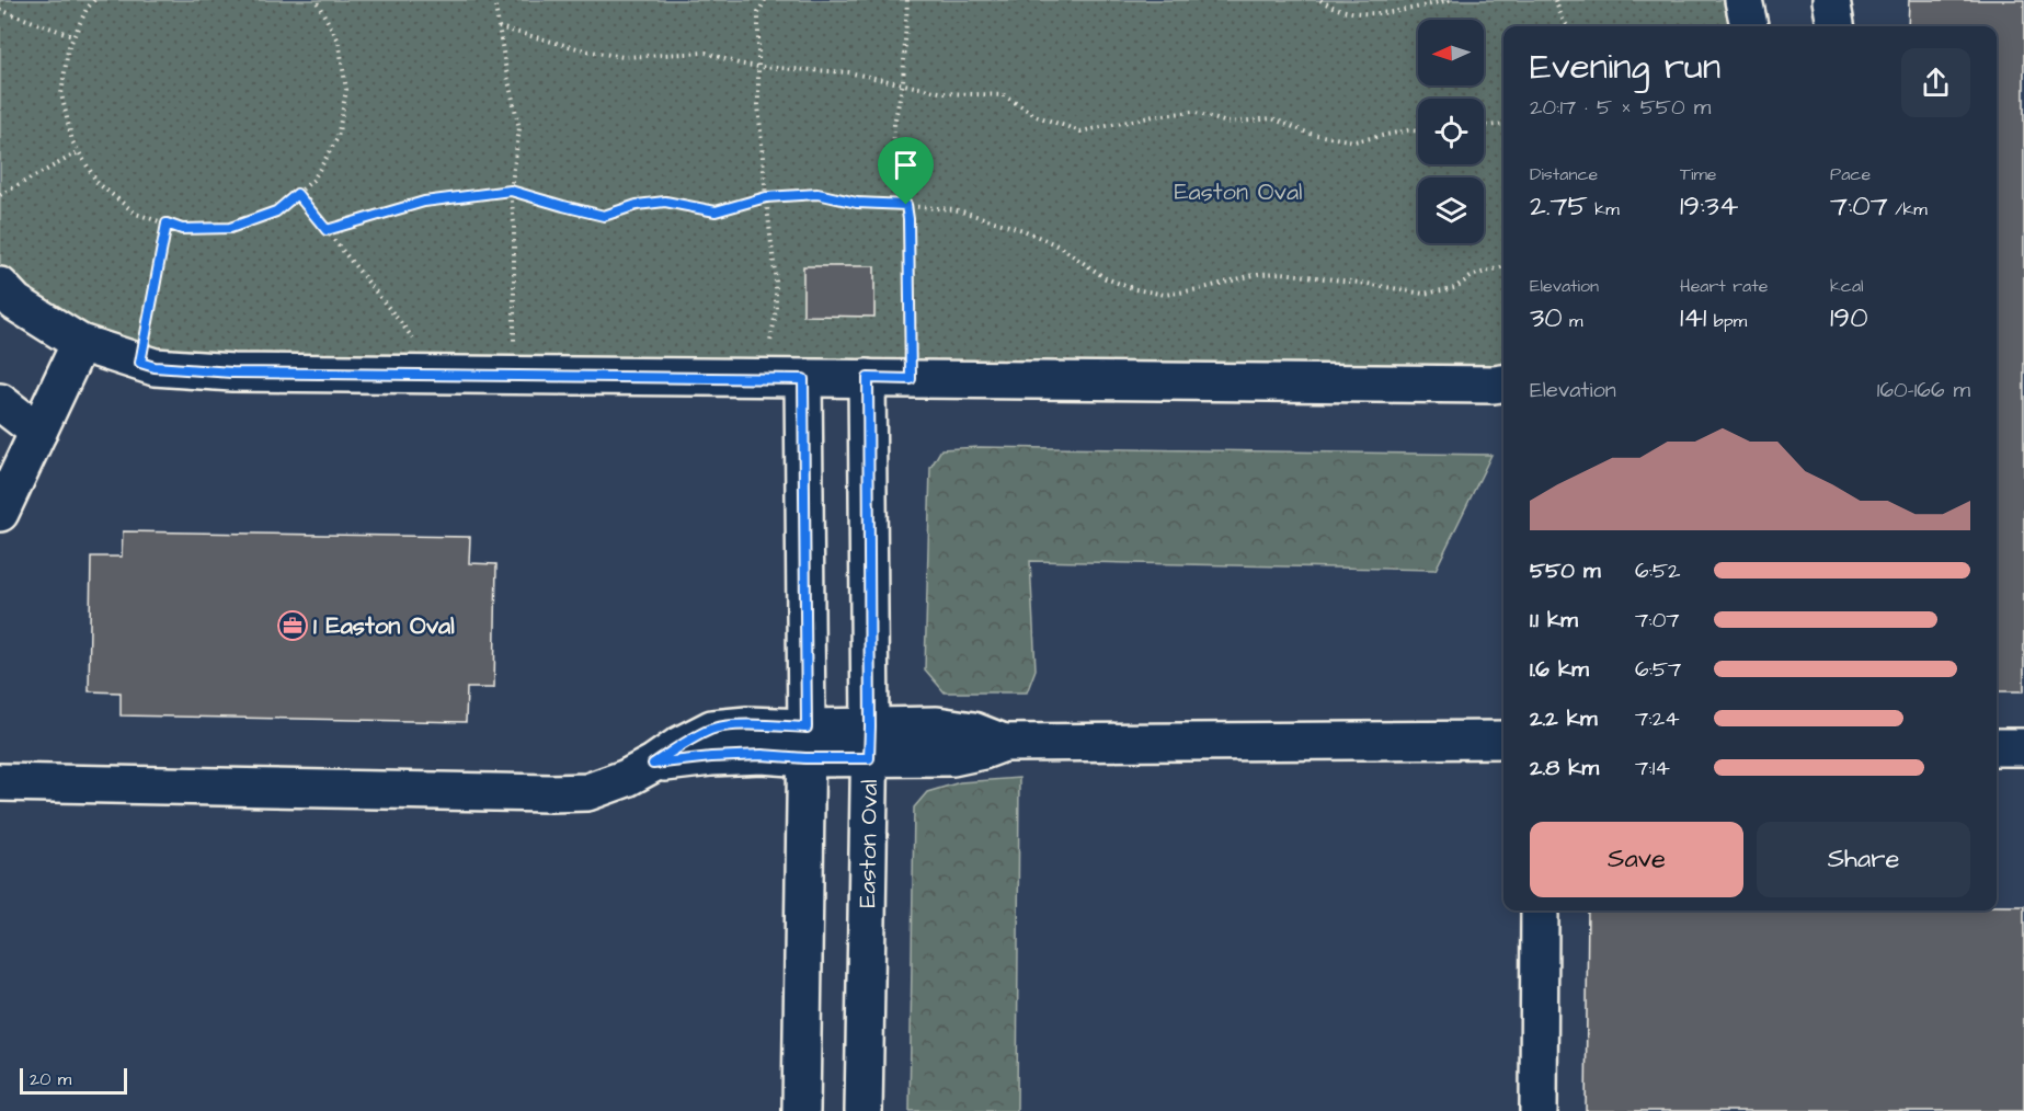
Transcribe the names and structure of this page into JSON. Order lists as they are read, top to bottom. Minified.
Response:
{"streets":{"street":["Easton Oval"]},"parks":["Easton Oval"],"places":{"office":["1 Easton Oval"]},"scale_bar":"20 m","north":"left","page":{"heading":["Evening run","20:17 · 5 × 550 m"],"stats":[["Distance","2.75 km"],["Time","19:34"],["Pace","7:07 /km"],["Elevation","30 m"],["Heart rate","141 bpm"],["kcal","190"]],"chart":["Elevation","160–166 m"],"list":[{"name":"550 m","note":"6:52"},{"name":"1.1 km","note":"7:07"},{"name":"1.6 km","note":"6:57"},{"name":"2.2 km","note":"7:24"},{"name":"2.8 km","note":"7:14"}],"buttons":["Save","Share"],"scale":"20 m"}}
